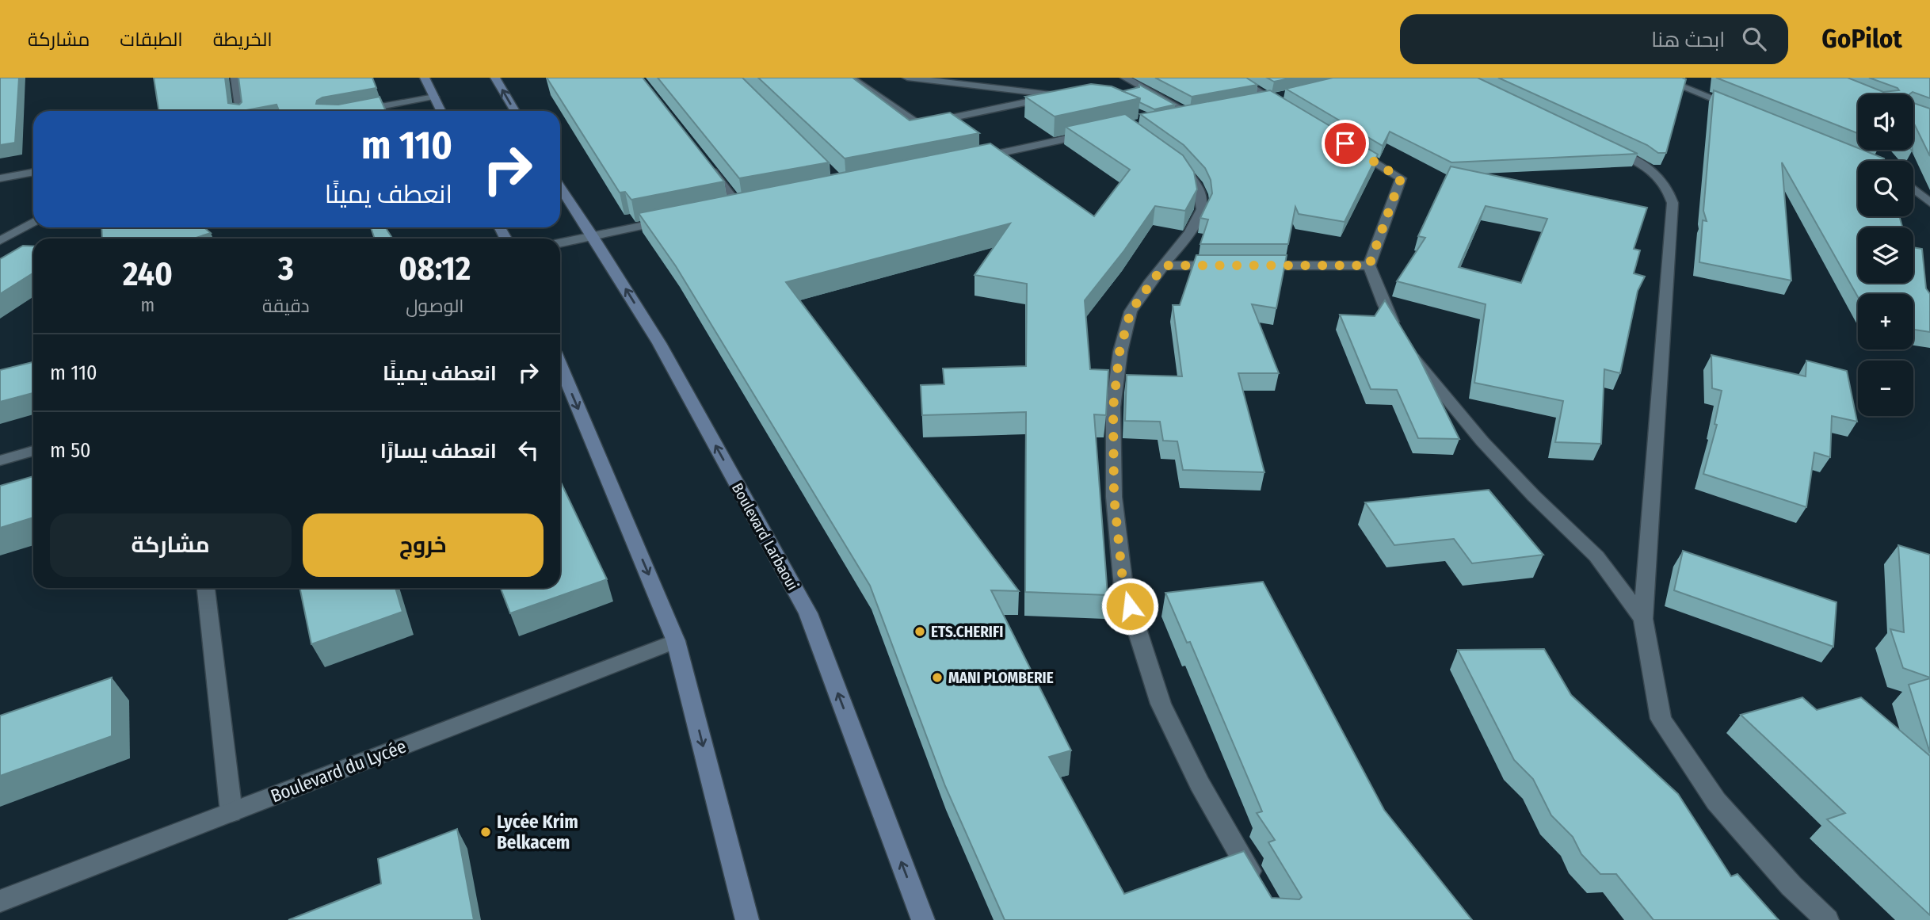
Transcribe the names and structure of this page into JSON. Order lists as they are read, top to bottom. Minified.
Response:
{"streets":{"main road":["Boulevard Larbaoui"],"street":["Boulevard du Lycée"]},"places":["ETS.CHERIFI","MANI PLOMBERIE","Lycée Krim Belkacem"],"page":{"header":"GoPilot","search":"ابحث هنا","nav":["الخريطة","الطبقات","مشاركة"],"map_buttons":["+","−"],"turn":["110 m","انعطف يمينًا"],"eta":["08:12","الوصول","3","دقيقة","240","m"],"list":[{"name":"انعطف يمينًا","value":"110 m"},{"name":"انعطف يسارًا","value":"50 m"}],"buttons":["خروج","مشاركة"]}}
